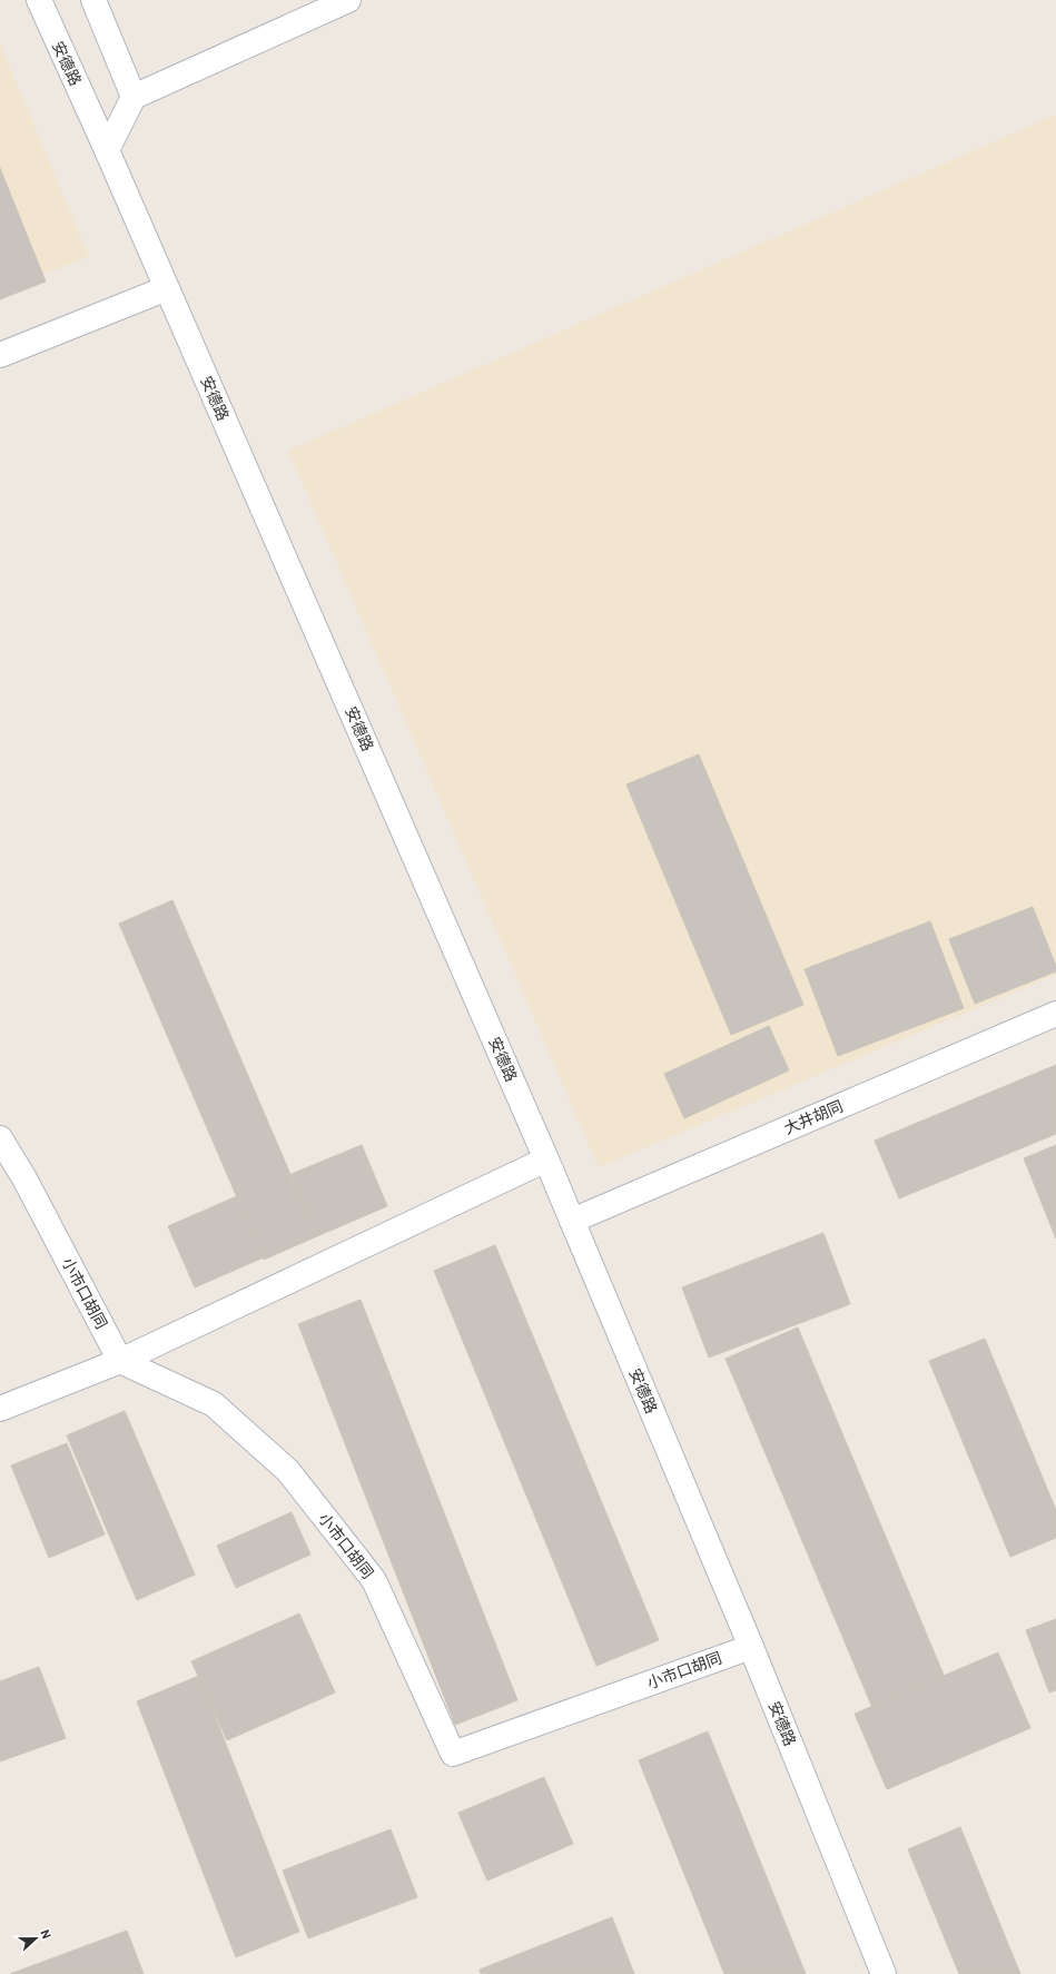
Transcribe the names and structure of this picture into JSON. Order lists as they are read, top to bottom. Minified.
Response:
{"streets":{"street":["安德路","大井胡同","小市口胡同"]},"crossings":[["安德路","大井胡同"],["安德路","小市口胡同"]],"north":"right"}
